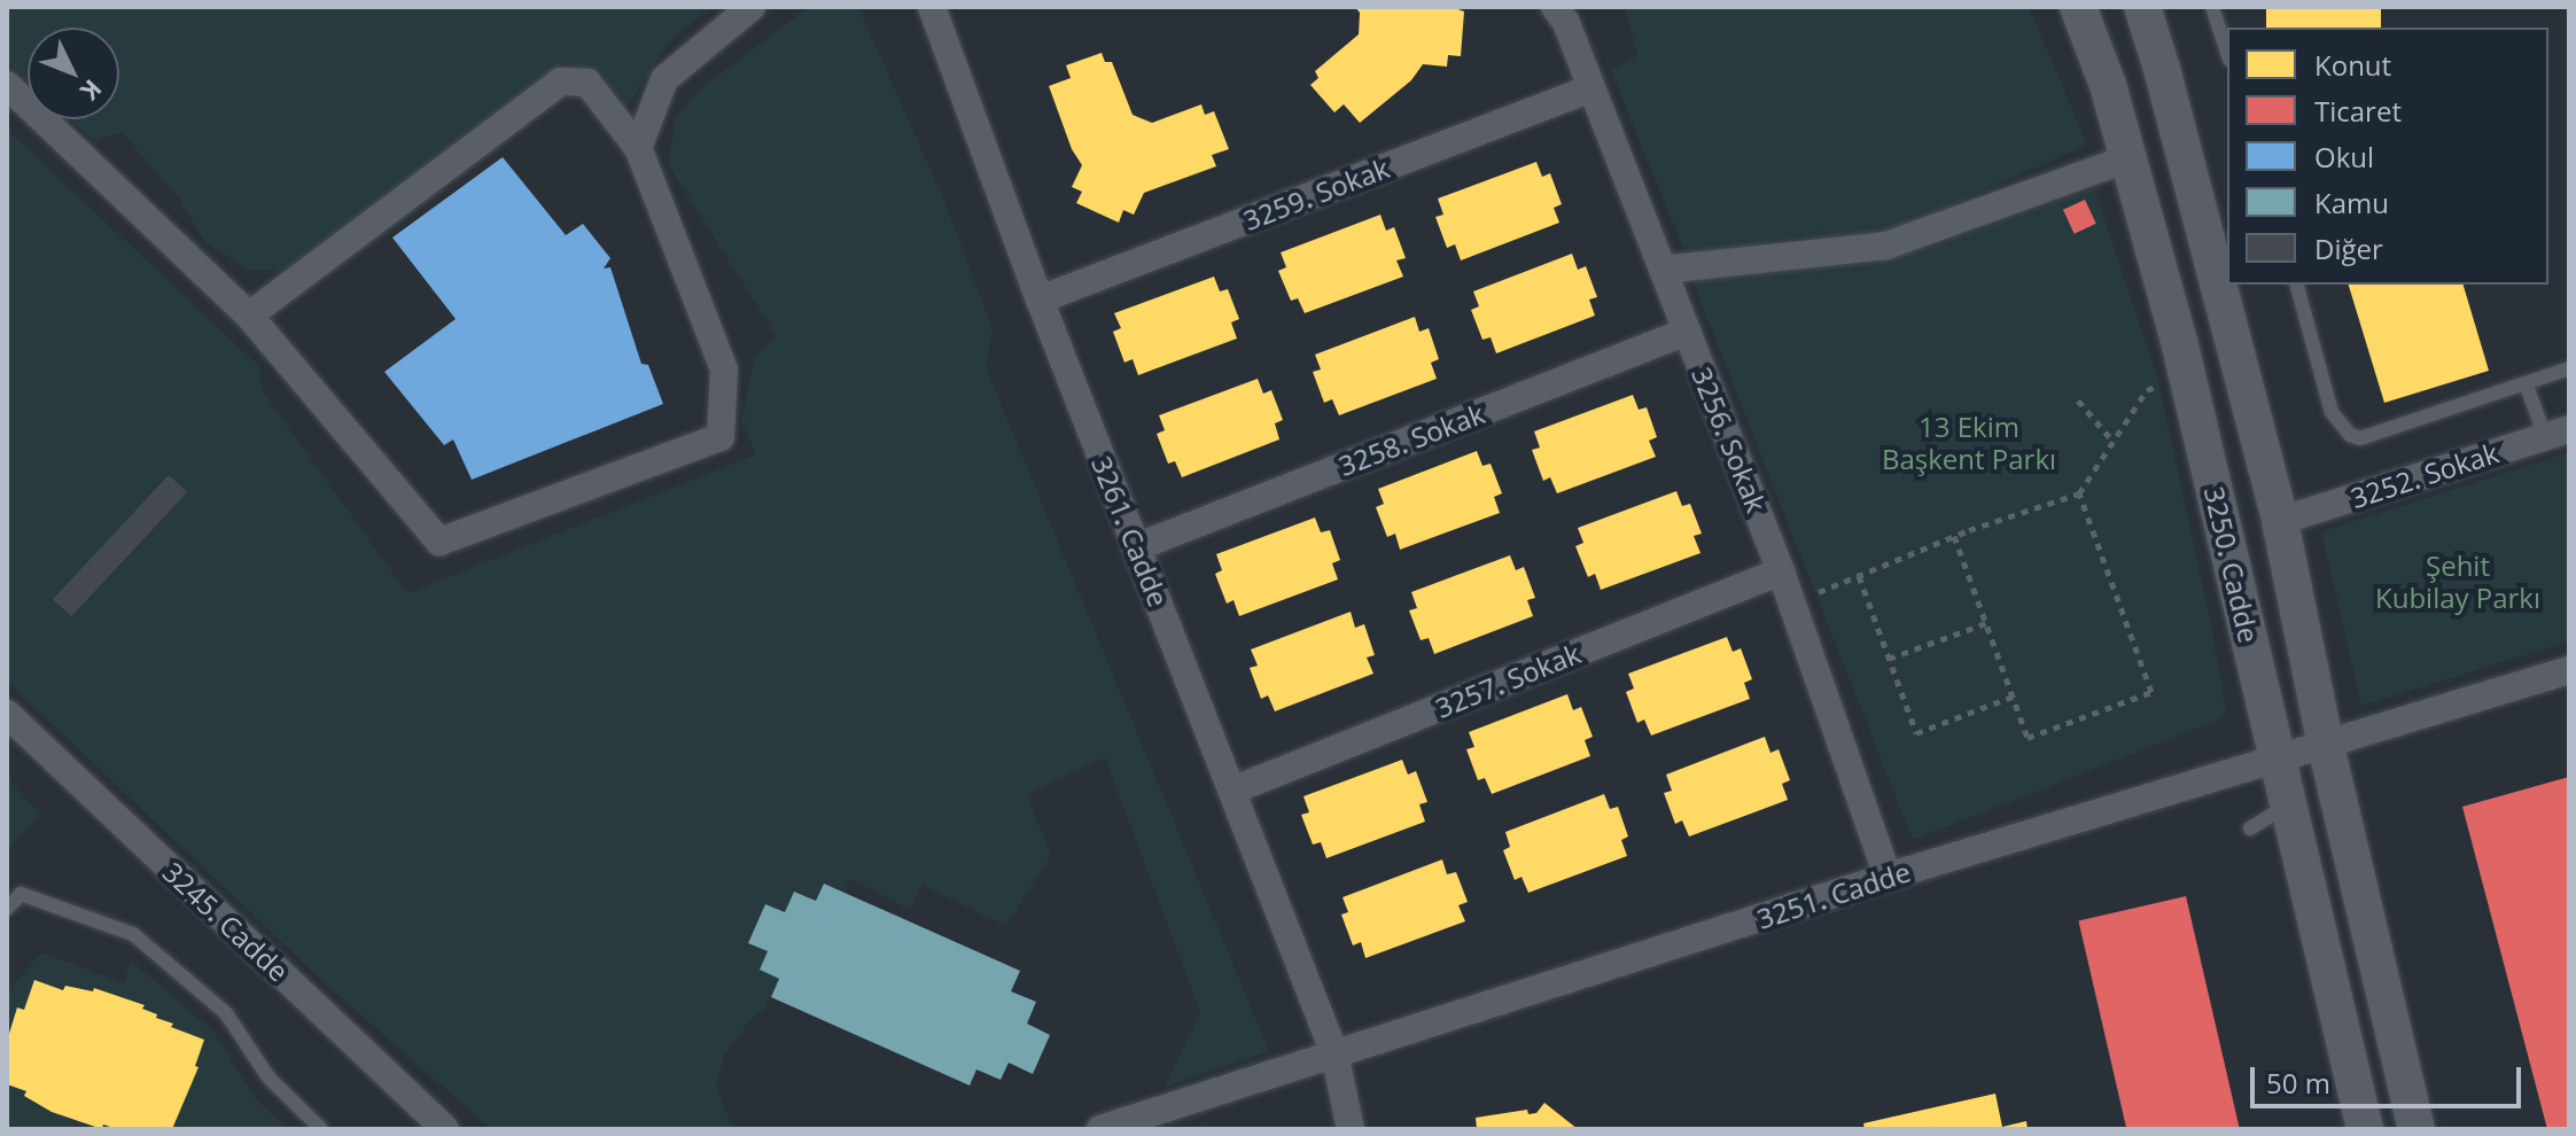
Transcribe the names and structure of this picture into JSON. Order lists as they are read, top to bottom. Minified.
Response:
{"streets":{"street":["3259. Sokak","3258. Sokak","3256. Sokak","3252. Sokak","3261. Cadde","3250. Cadde","3257. Sokak","3251. Cadde","3245. Cadde"]},"crossings":[["3259. Sokak","3256. Sokak"],["3259. Sokak","3261. Cadde"],["3258. Sokak","3256. Sokak"],["3258. Sokak","3261. Cadde"],["3256. Sokak","3257. Sokak"],["3256. Sokak","3251. Cadde"],["3252. Sokak","3250. Cadde"],["3261. Cadde","3257. Sokak"],["3261. Cadde","3251. Cadde"],["3250. Cadde","3251. Cadde"]],"parks":["13 Ekim Başkent Parkı","Şehit Kubilay Parkı"],"legend":["Konut","Ticaret","Okul","Kamu","Diğer"],"scale_bar":"50 m","north":"bottom right"}
